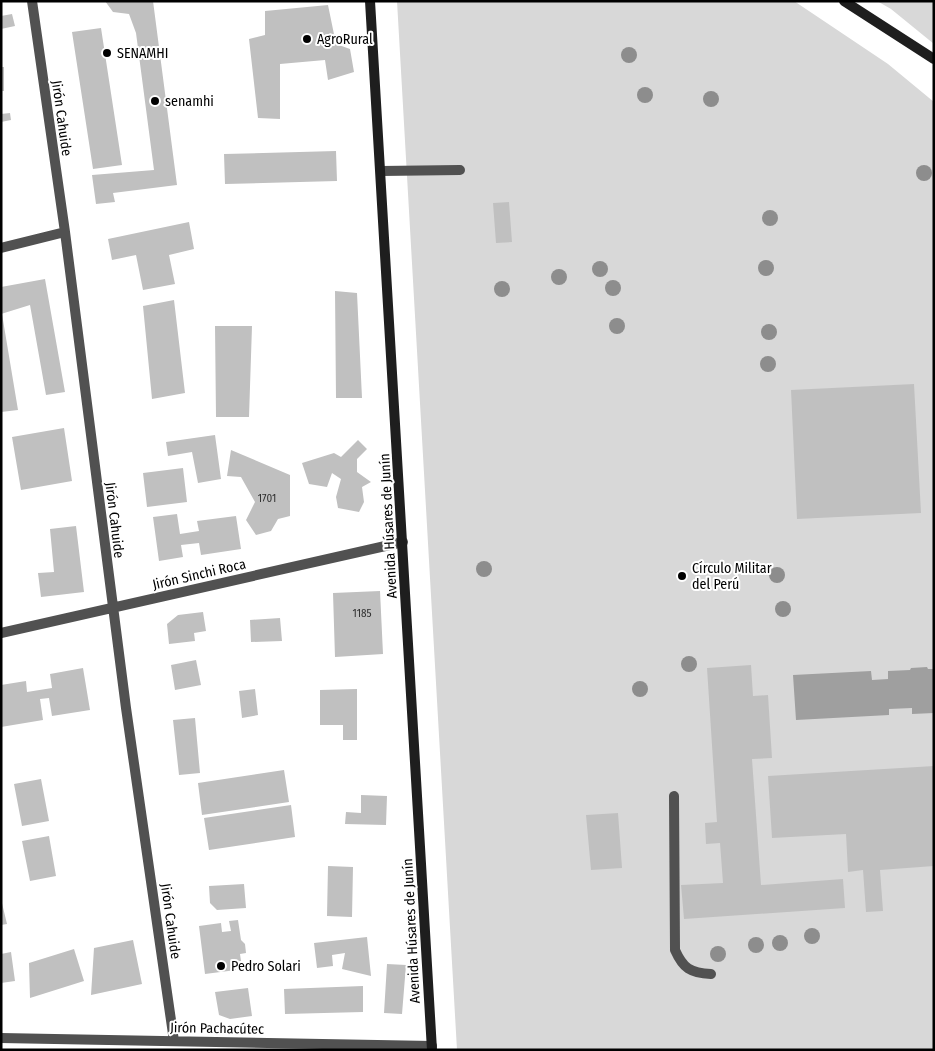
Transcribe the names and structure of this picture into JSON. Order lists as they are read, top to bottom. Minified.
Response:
{"streets":{"street":["Jirón Cahuide","Avenida Húsares de Junín","Jirón Sinchi Roca","Jirón Pachacútec"]},"crossings":[["Jirón Cahuide","Jirón Sinchi Roca"],["Jirón Cahuide","Jirón Pachacútec"],["Avenida Húsares de Junín","Jirón Sinchi Roca"],["Avenida Húsares de Junín","Jirón Pachacútec"]],"places":["AgroRural","SENAMHI","senamhi","Círculo Militar del Perú","Pedro Solari"],"house_numbers":["1701","1185"]}
